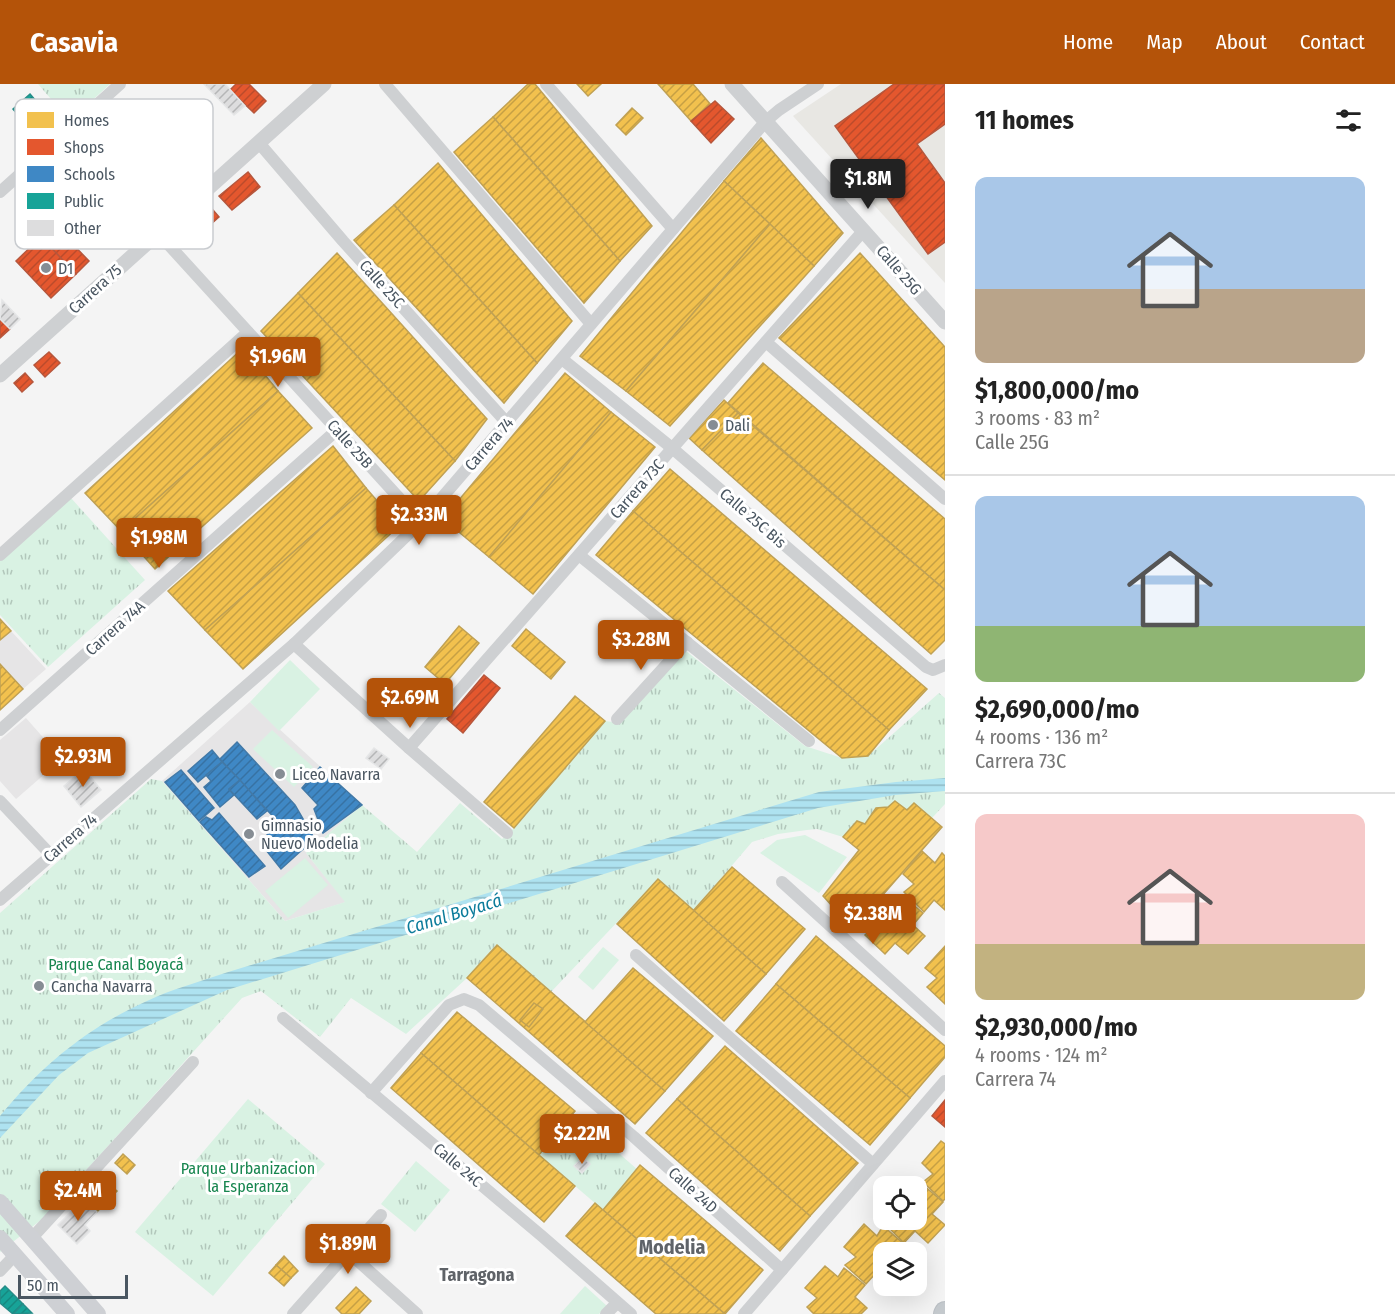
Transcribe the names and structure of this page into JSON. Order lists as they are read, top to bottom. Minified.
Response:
{"streets":{"street":["Calle 25G","Calle 25C","Carrera 75","Calle 25B","Carrera 74","Carrera 73C","Calle 25C Bis","Carrera 74A","Calle 24C","Calle 24D"]},"crossings":[["Calle 25G","Carrera 74"],["Calle 25G","Carrera 73C"],["Calle 25C","Carrera 75"],["Calle 25C","Carrera 74"],["Calle 25B","Carrera 74"],["Calle 25B","Carrera 74A"],["Carrera 74","Calle 25C Bis"],["Carrera 73C","Calle 25C Bis"],["Calle 24C","Calle 24D"]],"districts":["Modelia","Tarragona"],"water":["Canal Boyacá"],"parks":["Parque Canal Boyacá","Parque Urbanizacion la Esperanza"],"places":["D1","Dali","Liceo Navarra","Gimnasio Nuevo Modelia","Cancha Navarra"],"legend":["Homes","Shops","Schools","Public","Other"],"scale_bar":"50 m","page":{"header":"Casavia","nav":["Home","Map","About","Contact"],"heading":"11 homes","list":[{"name":"$1,800,000/mo","note":"3 rooms · 83 m² · Calle 25G"},{"name":"$2,690,000/mo","note":"4 rooms · 136 m² · Carrera 73C"},{"name":"$2,930,000/mo","note":"4 rooms · 124 m² · Carrera 74"}],"price":["$1.8M","$1.96M","$2.33M","$1.98M","$3.28M","$2.69M","$2.93M","$2.38M","$2.22M","$2.4M","$1.89M"],"scale":"50 m"}}
